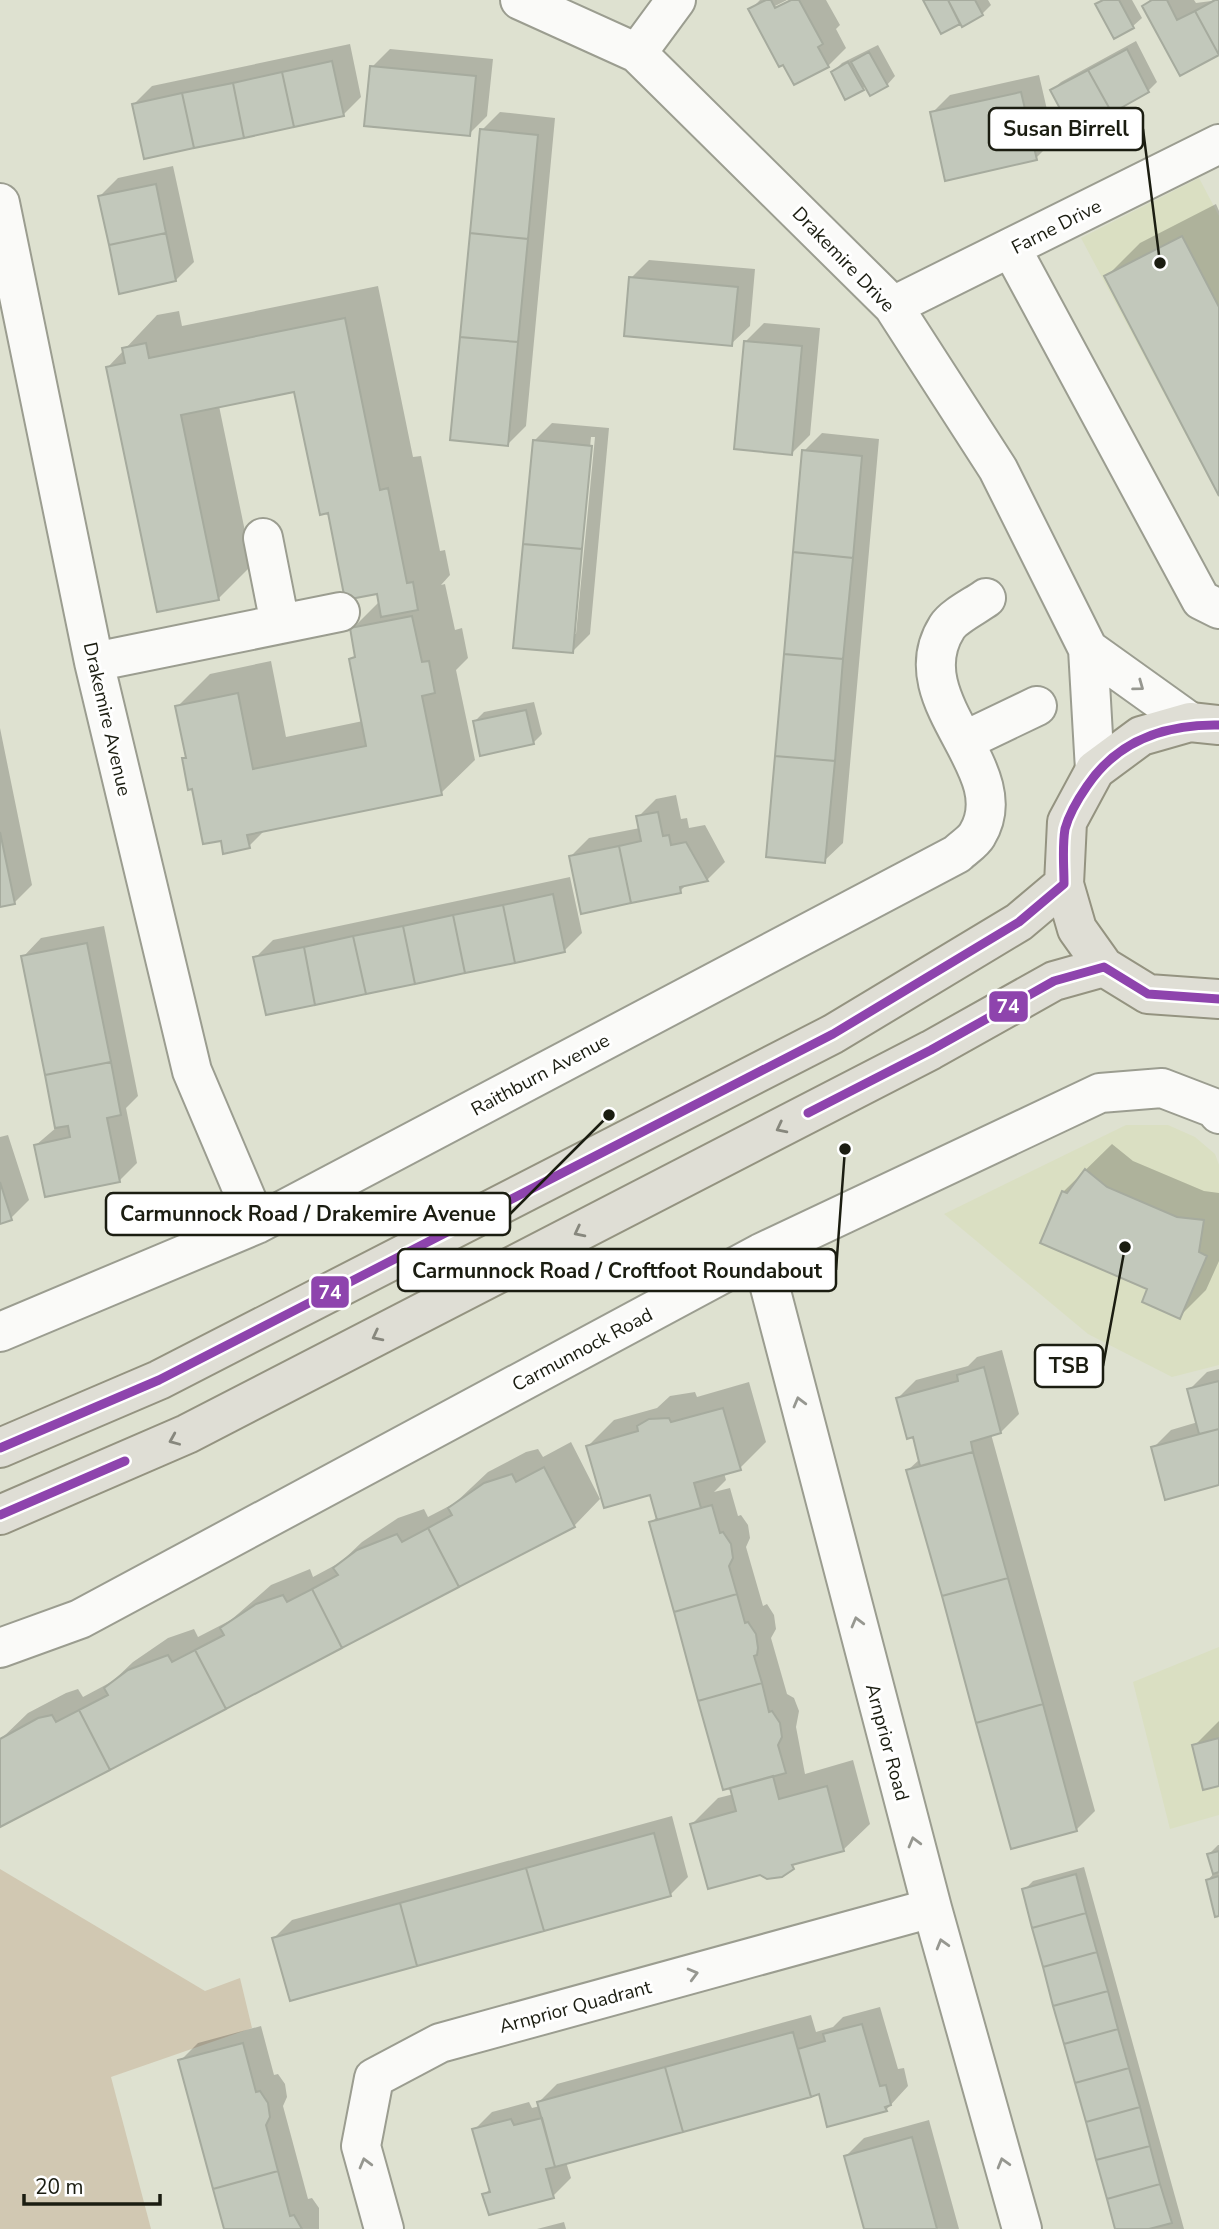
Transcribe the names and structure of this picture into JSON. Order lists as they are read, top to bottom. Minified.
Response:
{"streets":{"street":["Farne Drive","Drakemire Drive","Drakemire Avenue","Raithburn Avenue","Carmunnock Road","Arnprior Road","Arnprior Quadrant"]},"crossings":[["Farne Drive","Drakemire Drive"],["Drakemire Avenue","Raithburn Avenue"],["Carmunnock Road","Arnprior Road"],["Arnprior Road","Arnprior Quadrant"]],"one_way":["Arnprior Road","Arnprior Quadrant"],"places":["Susan Birrell","Carmunnock Road / Drakemire Avenue","Carmunnock Road / Croftfoot Roundabout","TSB"],"lines":["transit line 74"],"scale_bar":"20 m"}
